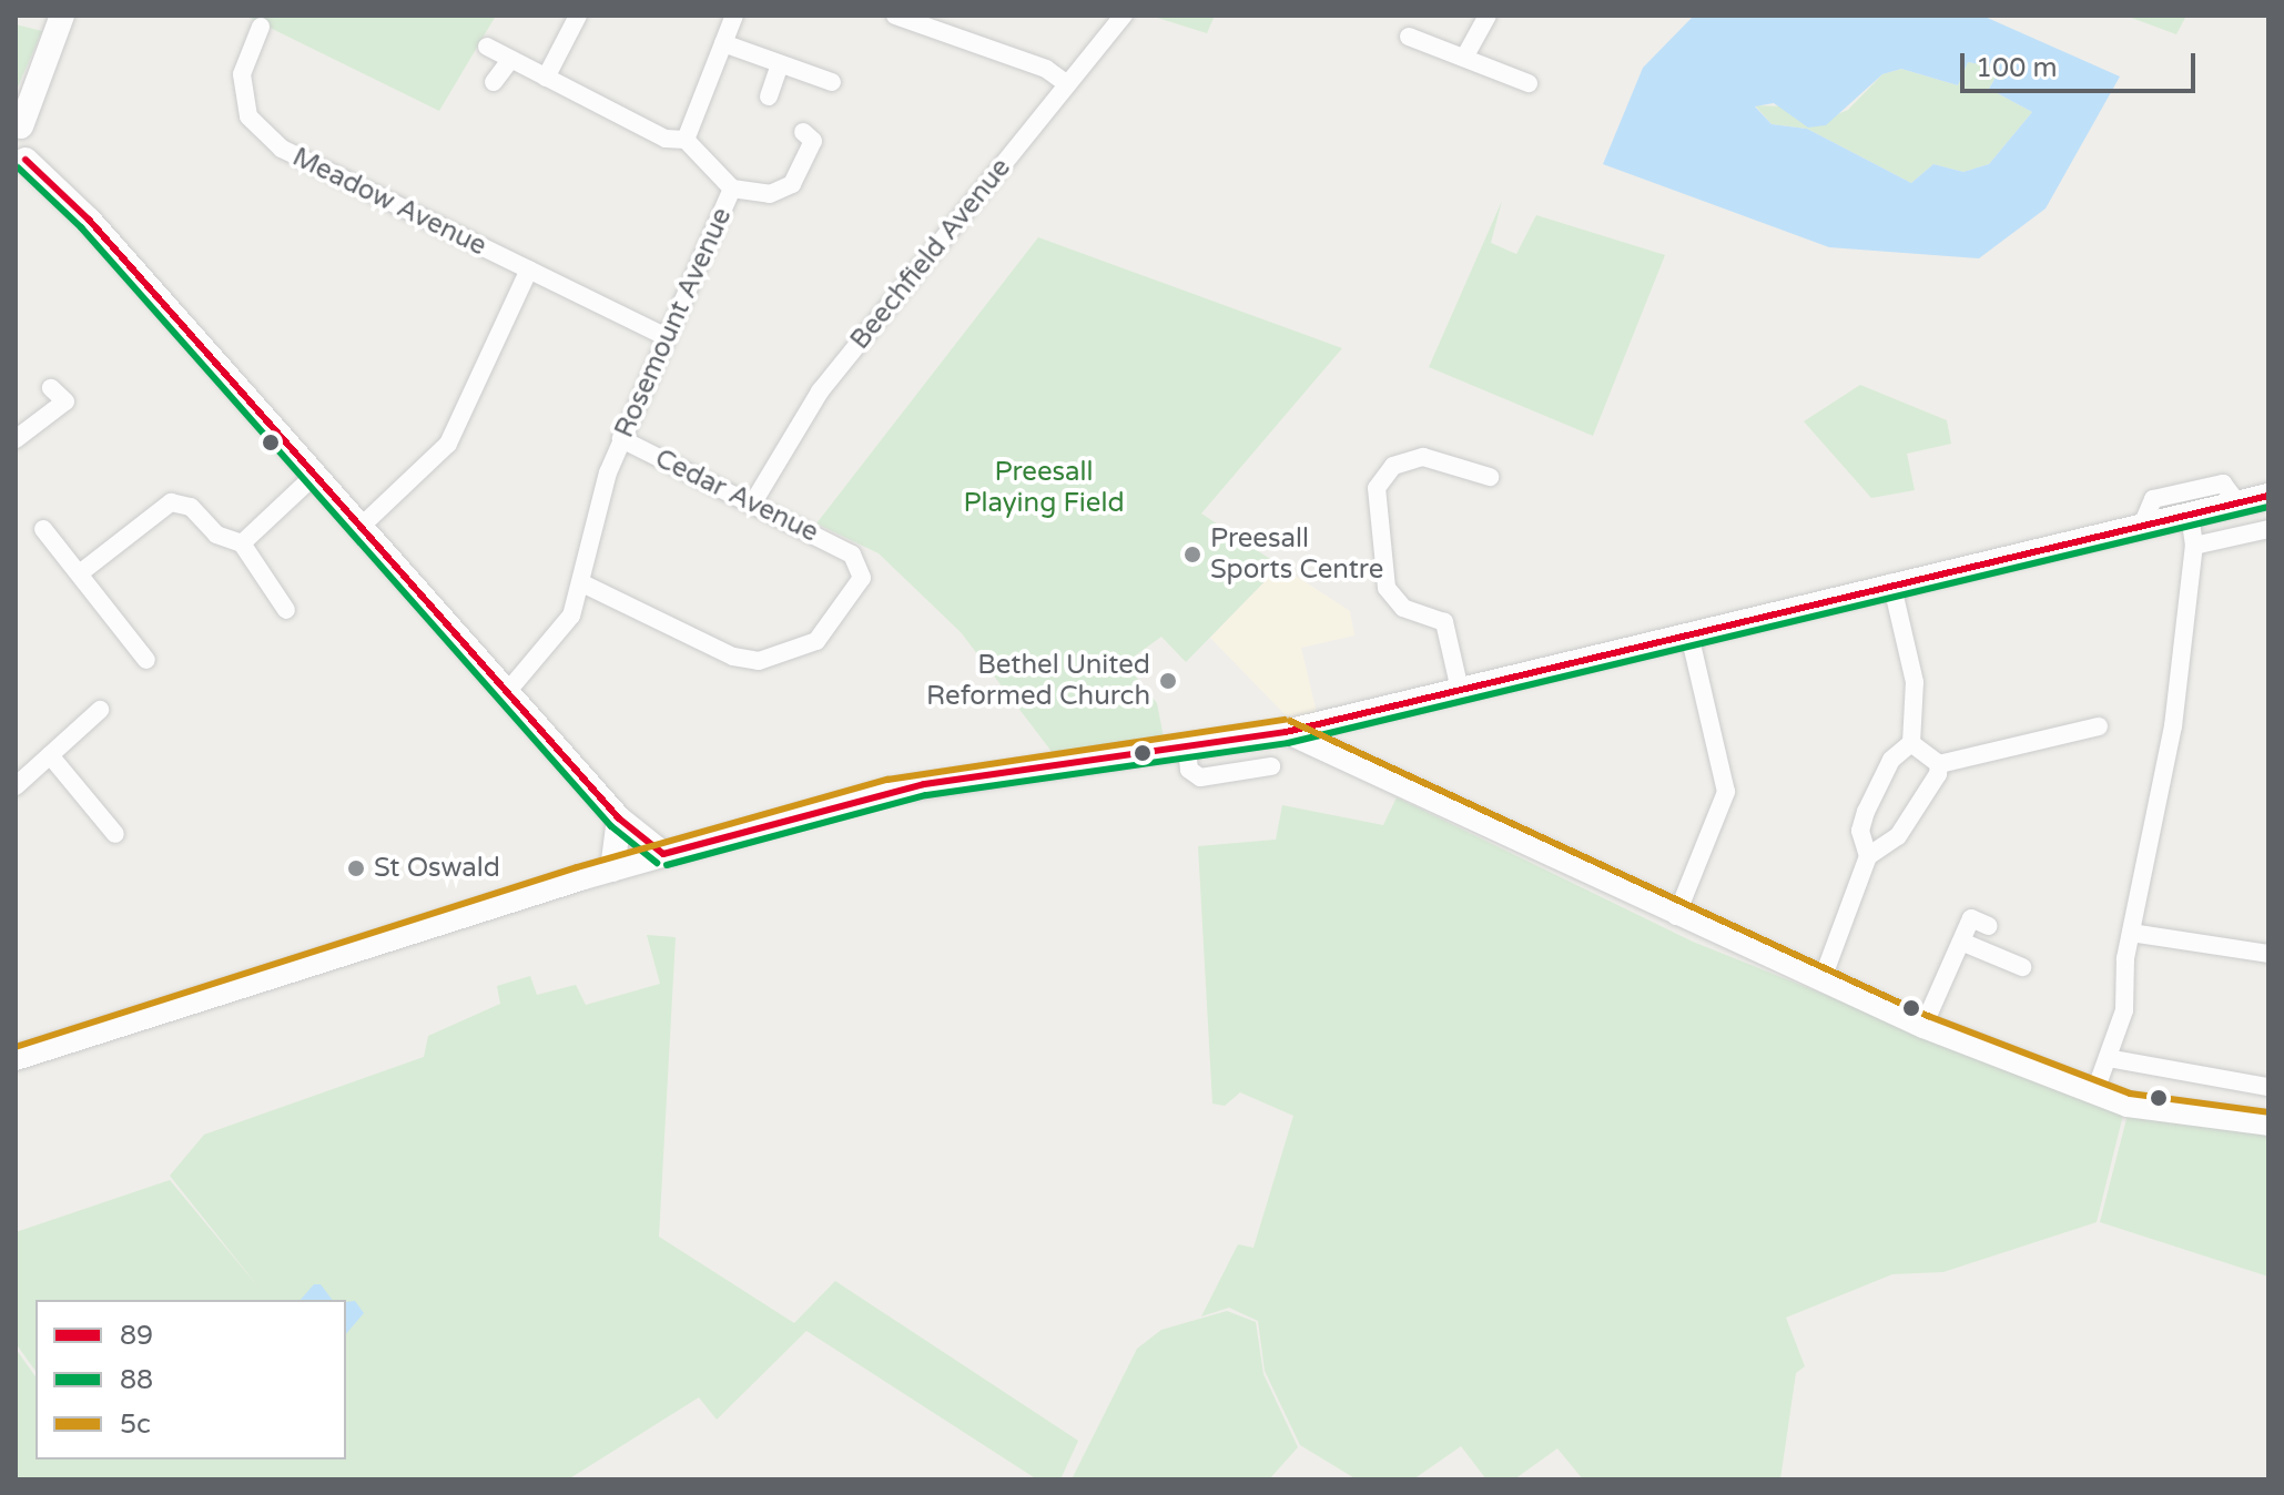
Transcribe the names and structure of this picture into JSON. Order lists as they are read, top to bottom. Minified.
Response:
{"streets":{"street":["Meadow Avenue","Beechfield Avenue","Rosemount Avenue","Cedar Avenue"]},"crossings":[["Meadow Avenue","Rosemount Avenue"],["Beechfield Avenue","Cedar Avenue"],["Rosemount Avenue","Cedar Avenue"]],"parks":["Preesall Playing Field"],"places":["Preesall Sports Centre","Bethel United Reformed Church","St Oswald"],"lines":["transit line 89","transit line 88","transit line 5c"],"legend":["89","88","5c"],"scale_bar":"100 m"}
